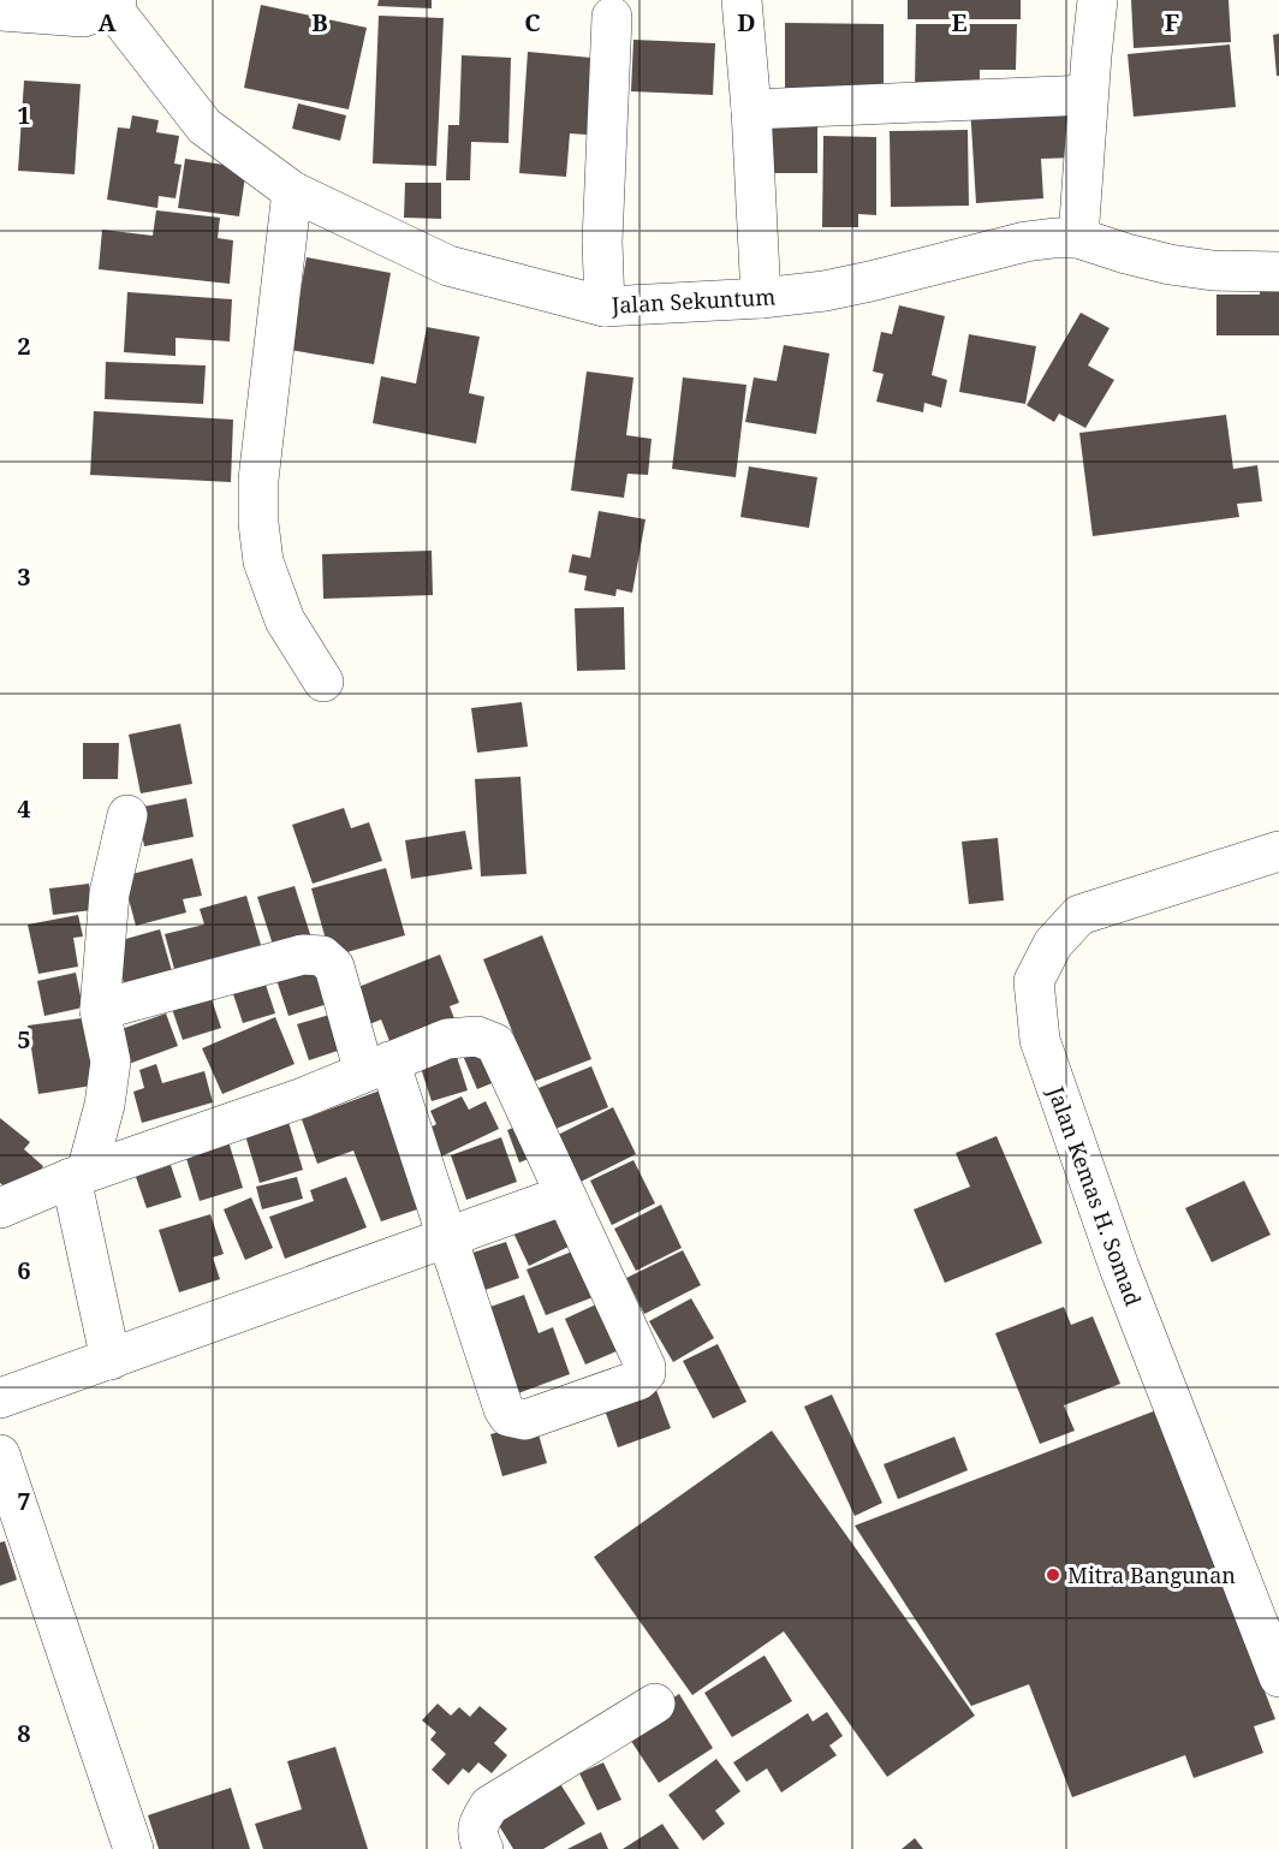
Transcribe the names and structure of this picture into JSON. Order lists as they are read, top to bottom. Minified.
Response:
{"streets":{"street":["Jalan Sekuntum","Jalan Kemas H. Somad"]},"places":["Mitra Bangunan"],"grid":{"columns":["A","B","C","D","E","F"],"rows":["1","2","3","4","5","6","7","8"]}}
